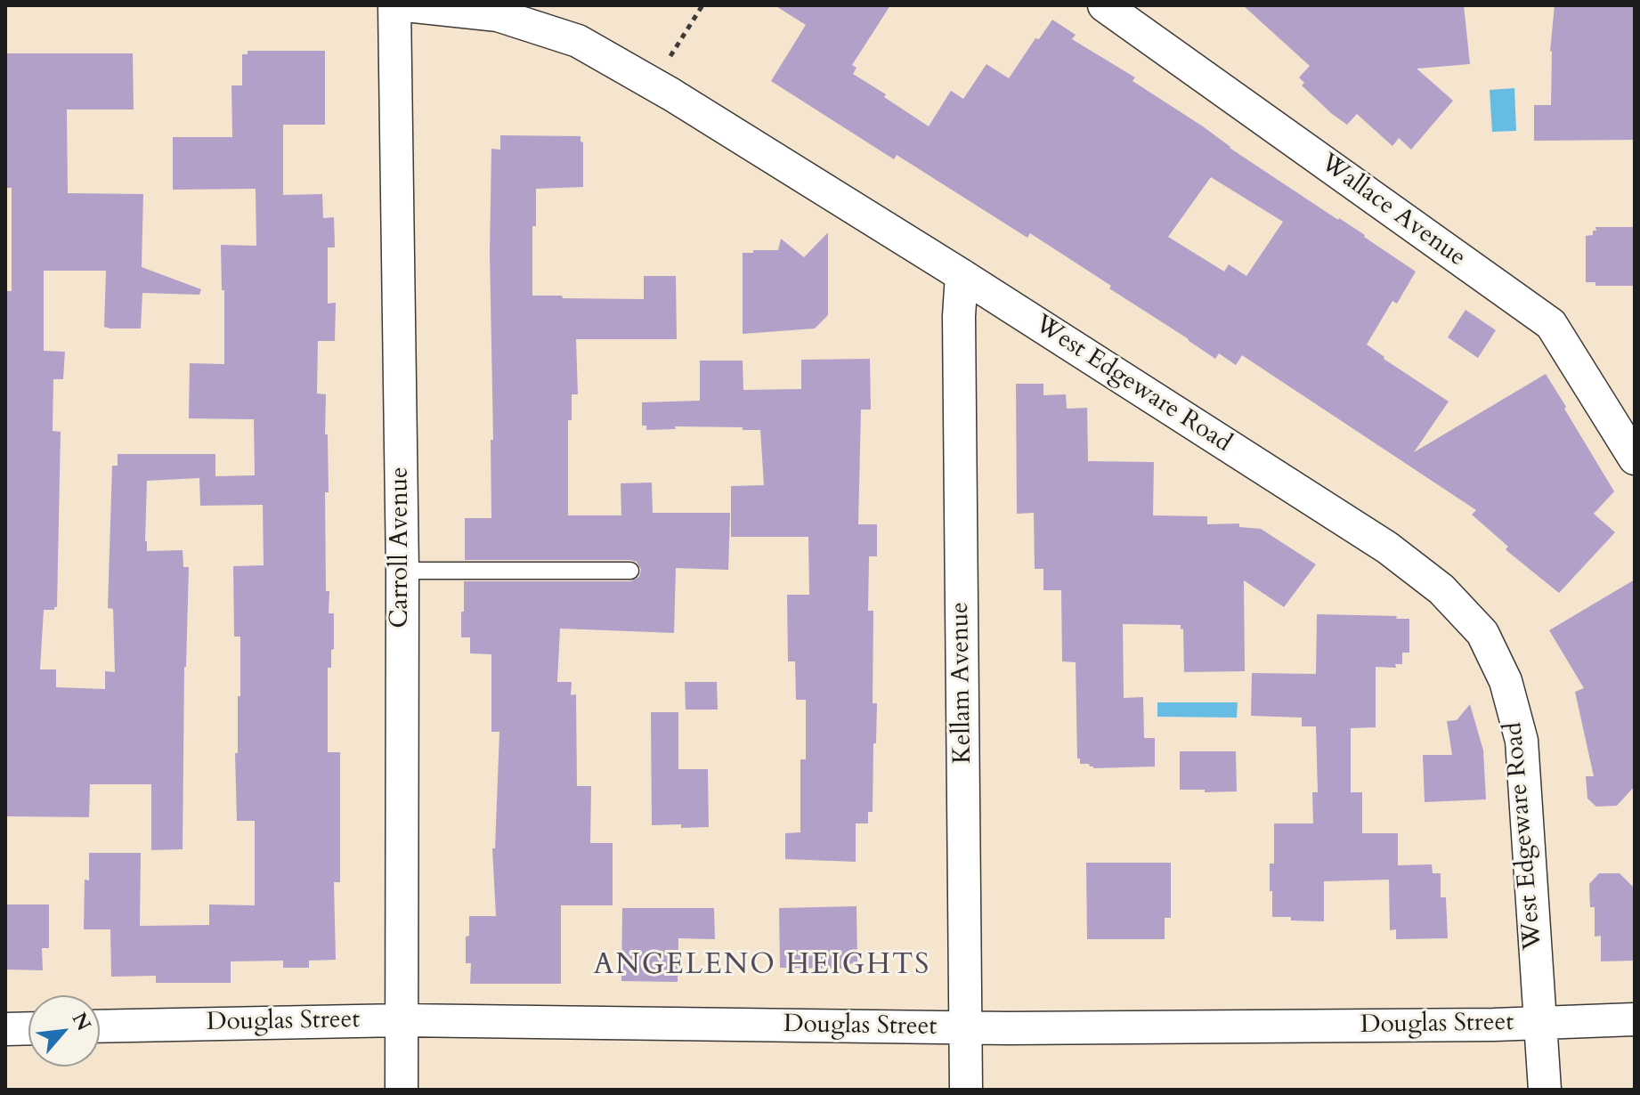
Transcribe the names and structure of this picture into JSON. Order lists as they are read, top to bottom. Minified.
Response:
{"streets":{"street":["Wallace Avenue","West Edgeware Road","Carroll Avenue","Kellam Avenue","Douglas Street"]},"crossings":[["West Edgeware Road","Kellam Avenue"],["West Edgeware Road","Douglas Street"],["Carroll Avenue","Douglas Street"],["Kellam Avenue","Douglas Street"]],"districts":["ANGELENO HEIGHTS"],"north":"top right"}
